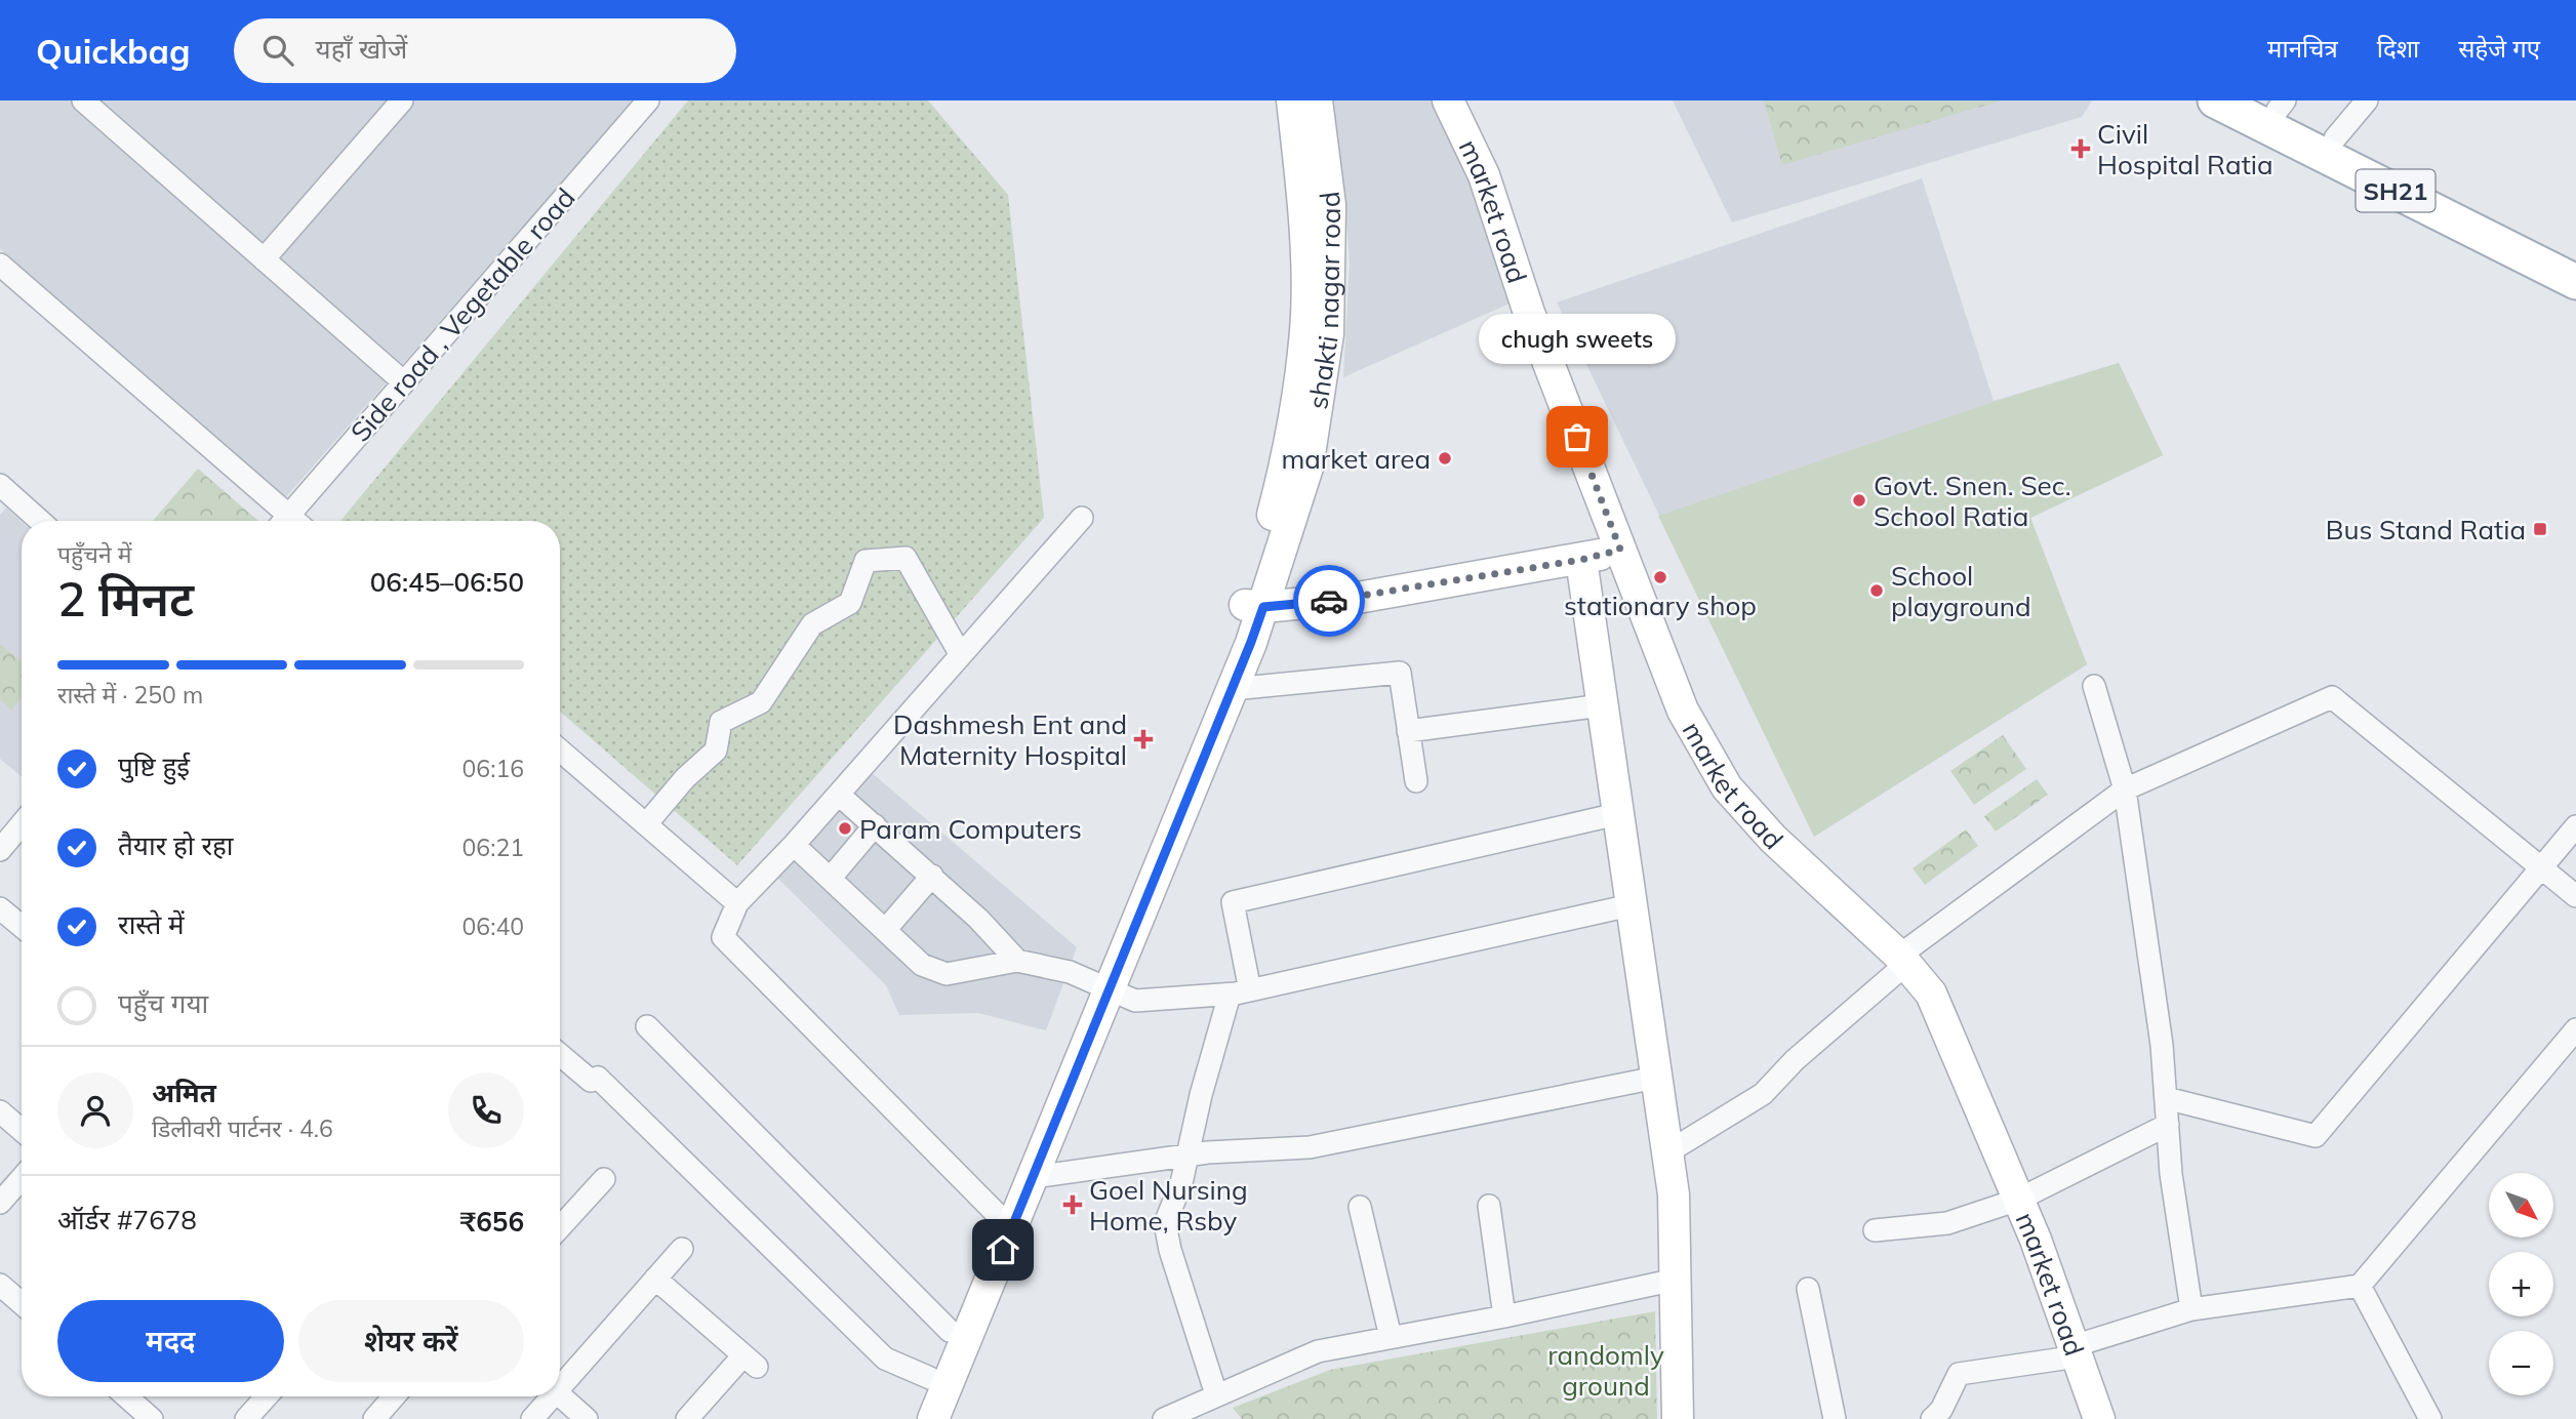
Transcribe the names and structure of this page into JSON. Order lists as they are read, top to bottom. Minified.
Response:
{"streets":{"main road":["SH21","market road","shakti nagar road"],"street":["Side road , Vegetable road"]},"parks":["randomly ground"],"places":{"health":["Civil Hospital Ratia","Dashmesh Ent and Maternity Hospital","Goel Nursing Home, Rsby"],"other":["chugh sweets","market area","Govt. Snen. Sec. School Ratia","stationary shop","School playground","Param Computers"],"transit":["Bus Stand Ratia"]},"north":"bottom right","page":{"header":"Quickbag","search":"यहाँ खोजें","nav":["मानचित्र","दिशा","सहेजे गए"],"bubble":"chugh sweets","heading":["2 मिनट","पहुँचने में","06:45–06:50"],"panel":["अमित","डिलीवरी पार्टनर · 4.6","ऑर्डर #7678","₹656"],"bar":"रास्ते में · 250 m","list":[["पुष्टि हुई","06:16"],["तैयार हो रहा","06:21"],["रास्ते में","06:40"],"पहुँच गया"],"map_buttons":["+","−"],"buttons":["मदद","शेयर करें"]}}
